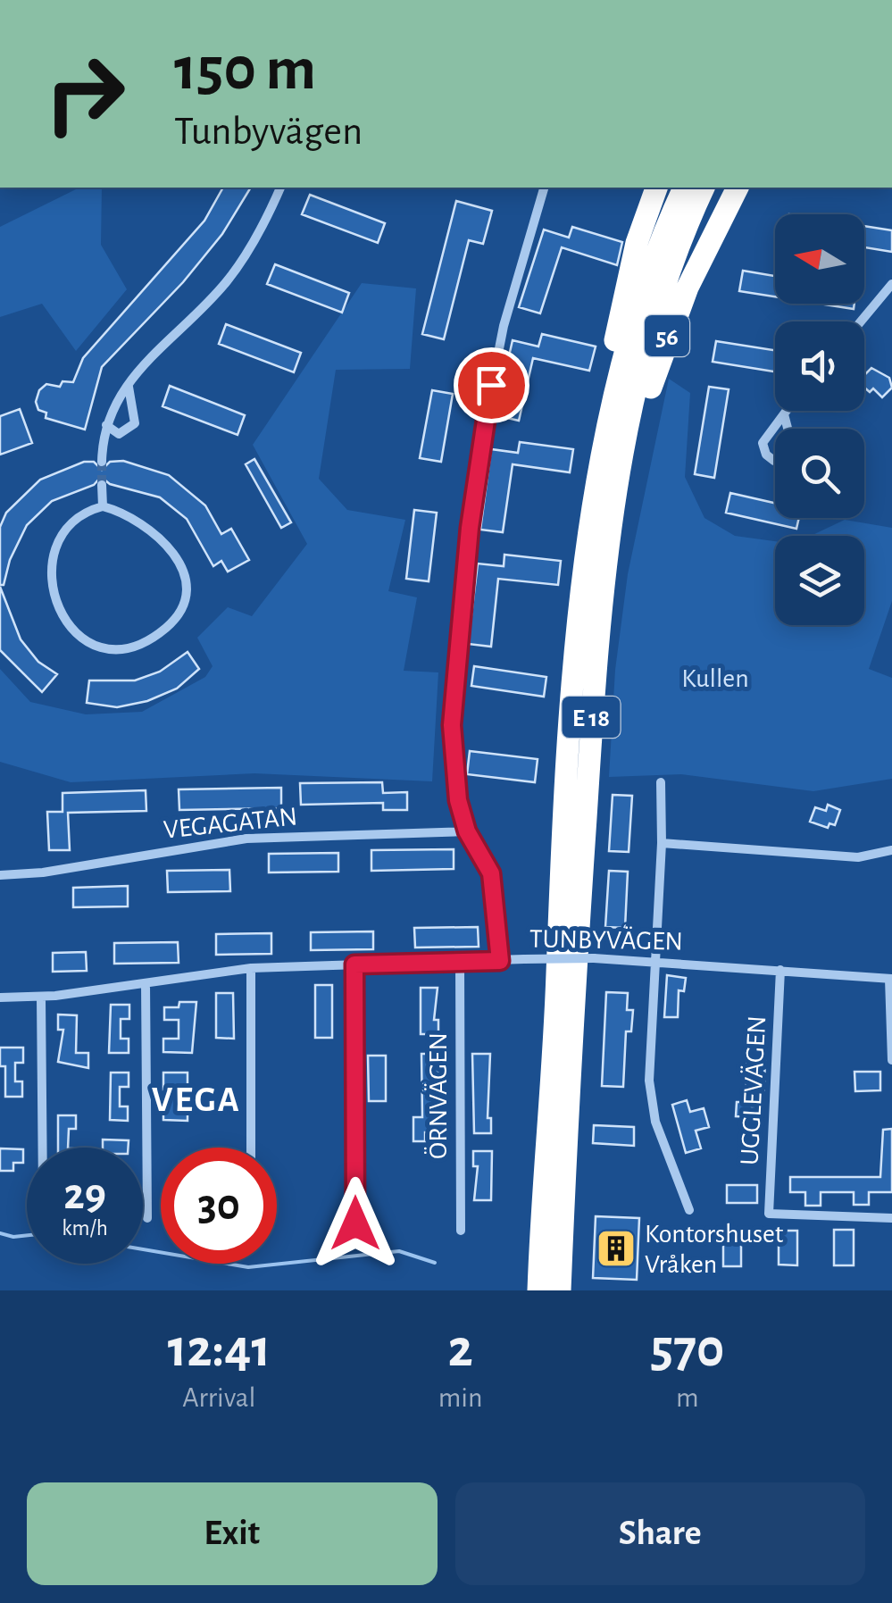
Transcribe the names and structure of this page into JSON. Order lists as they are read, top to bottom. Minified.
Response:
{"streets":{"highway":["56","E 18"],"street":["VEGAGATAN","TUNBYVÄGEN","UGGLEVÄGEN","ÖRNVÄGEN"]},"crossings":[["56","E 18"],["TUNBYVÄGEN","UGGLEVÄGEN"],["TUNBYVÄGEN","ÖRNVÄGEN"]],"districts":["VEGA"],"parks":["Kullen"],"places":{"building":["Kontorshuset Vråken"]},"north":"left","page":{"turn":["150 m","Tunbyvägen"],"speed":"29 km/h","limit":"30","eta":["12:41","Arrival","2","min","570","m"],"buttons":["Exit","Share"]}}
